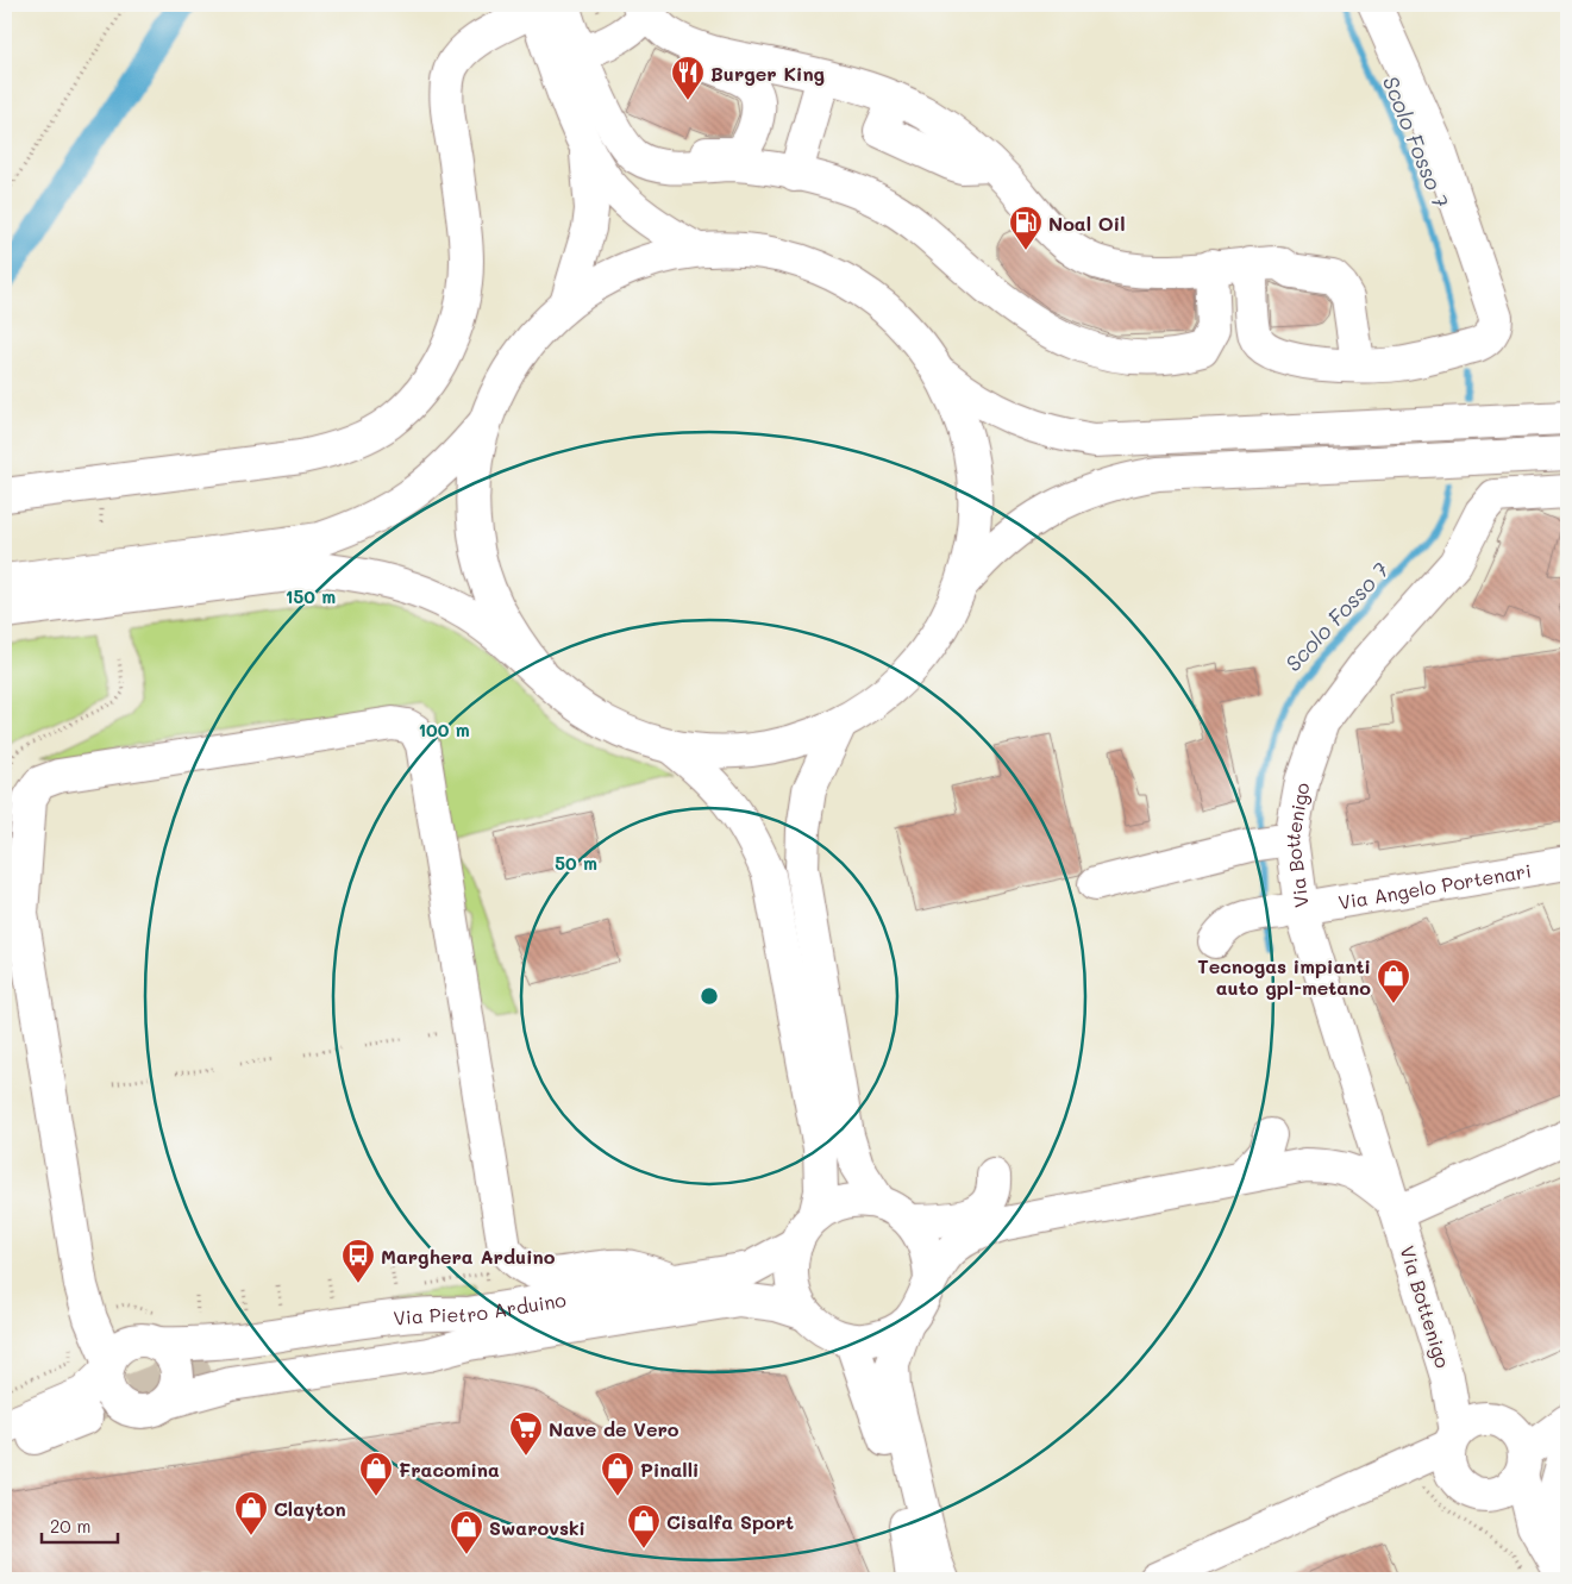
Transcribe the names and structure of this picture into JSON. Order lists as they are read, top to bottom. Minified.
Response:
{"streets":{"street":["Via Bottenigo","Via Angelo Portenari","Via Pietro Arduino"]},"crossings":[["Via Bottenigo","Via Angelo Portenari"]],"water":["Scolo Fosso 7"],"places":{"restaurant":["Burger King"],"fuel station":["Noal Oil"],"shop":["Tecnogas impianti auto gpl-metano","Fracomina","Pinalli","Clayton","Cisalfa Sport","Swarovski"],"bus stop":["Marghera Arduino"],"supermarket":["Nave de Vero"]},"scale_bar":"20 m","rings":["150 m","100 m","50 m"]}
